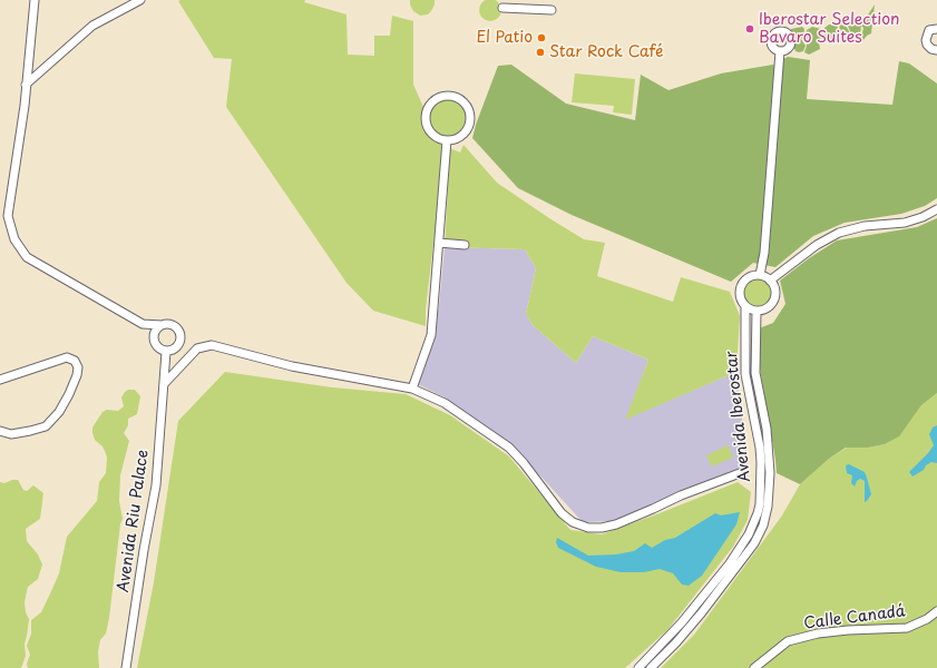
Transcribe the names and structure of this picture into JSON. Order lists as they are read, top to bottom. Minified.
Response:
{"streets":{"street":["Avenida Iberostar","Avenida Riu Palace","Calle Canadá"]},"places":["Iberostar Selection Bavaro Suites","El Patio","Star Rock Café"]}
